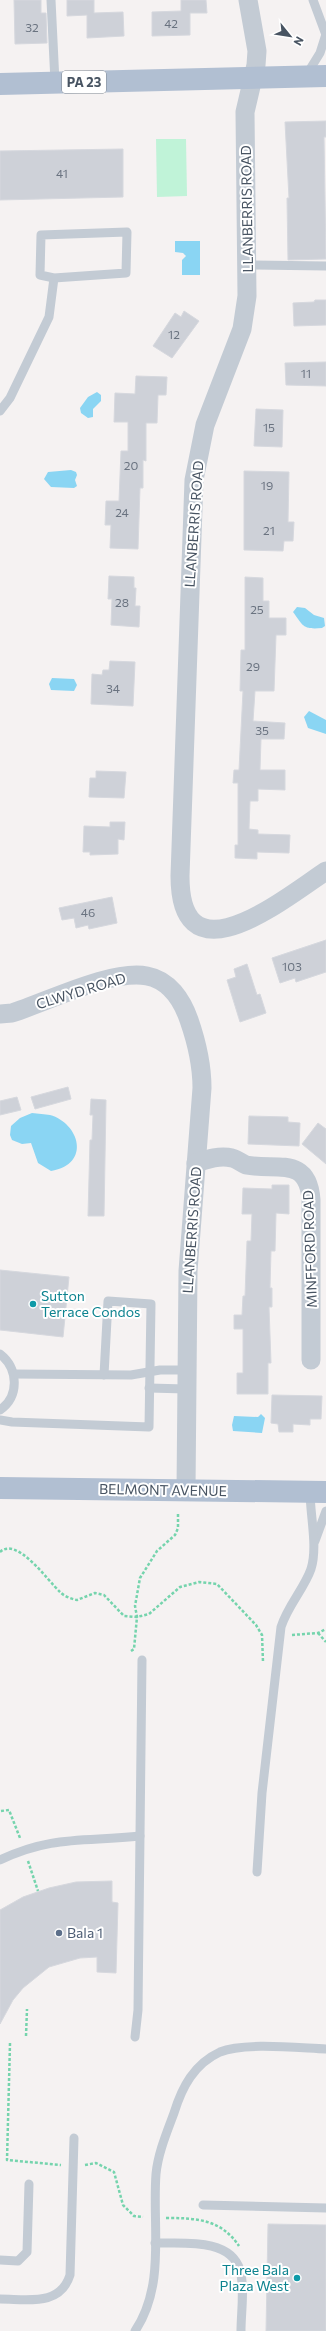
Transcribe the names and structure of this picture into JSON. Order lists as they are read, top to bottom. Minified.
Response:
{"streets":{"main road":["PA 23","BELMONT AVENUE"],"street":["LLANBERRIS ROAD","CLWYD ROAD","MINFFORD ROAD"]},"crossings":[["PA 23","LLANBERRIS ROAD"],["LLANBERRIS ROAD","CLWYD ROAD"],["LLANBERRIS ROAD","MINFFORD ROAD"],["LLANBERRIS ROAD","BELMONT AVENUE"]],"places":["Sutton Terrace Condos","Bala 1","Three Bala Plaza West"],"house_numbers":["42","32","41","12","11","15","20","19","24","21","28","25","29","34","35","46","103"],"north":"bottom right"}
